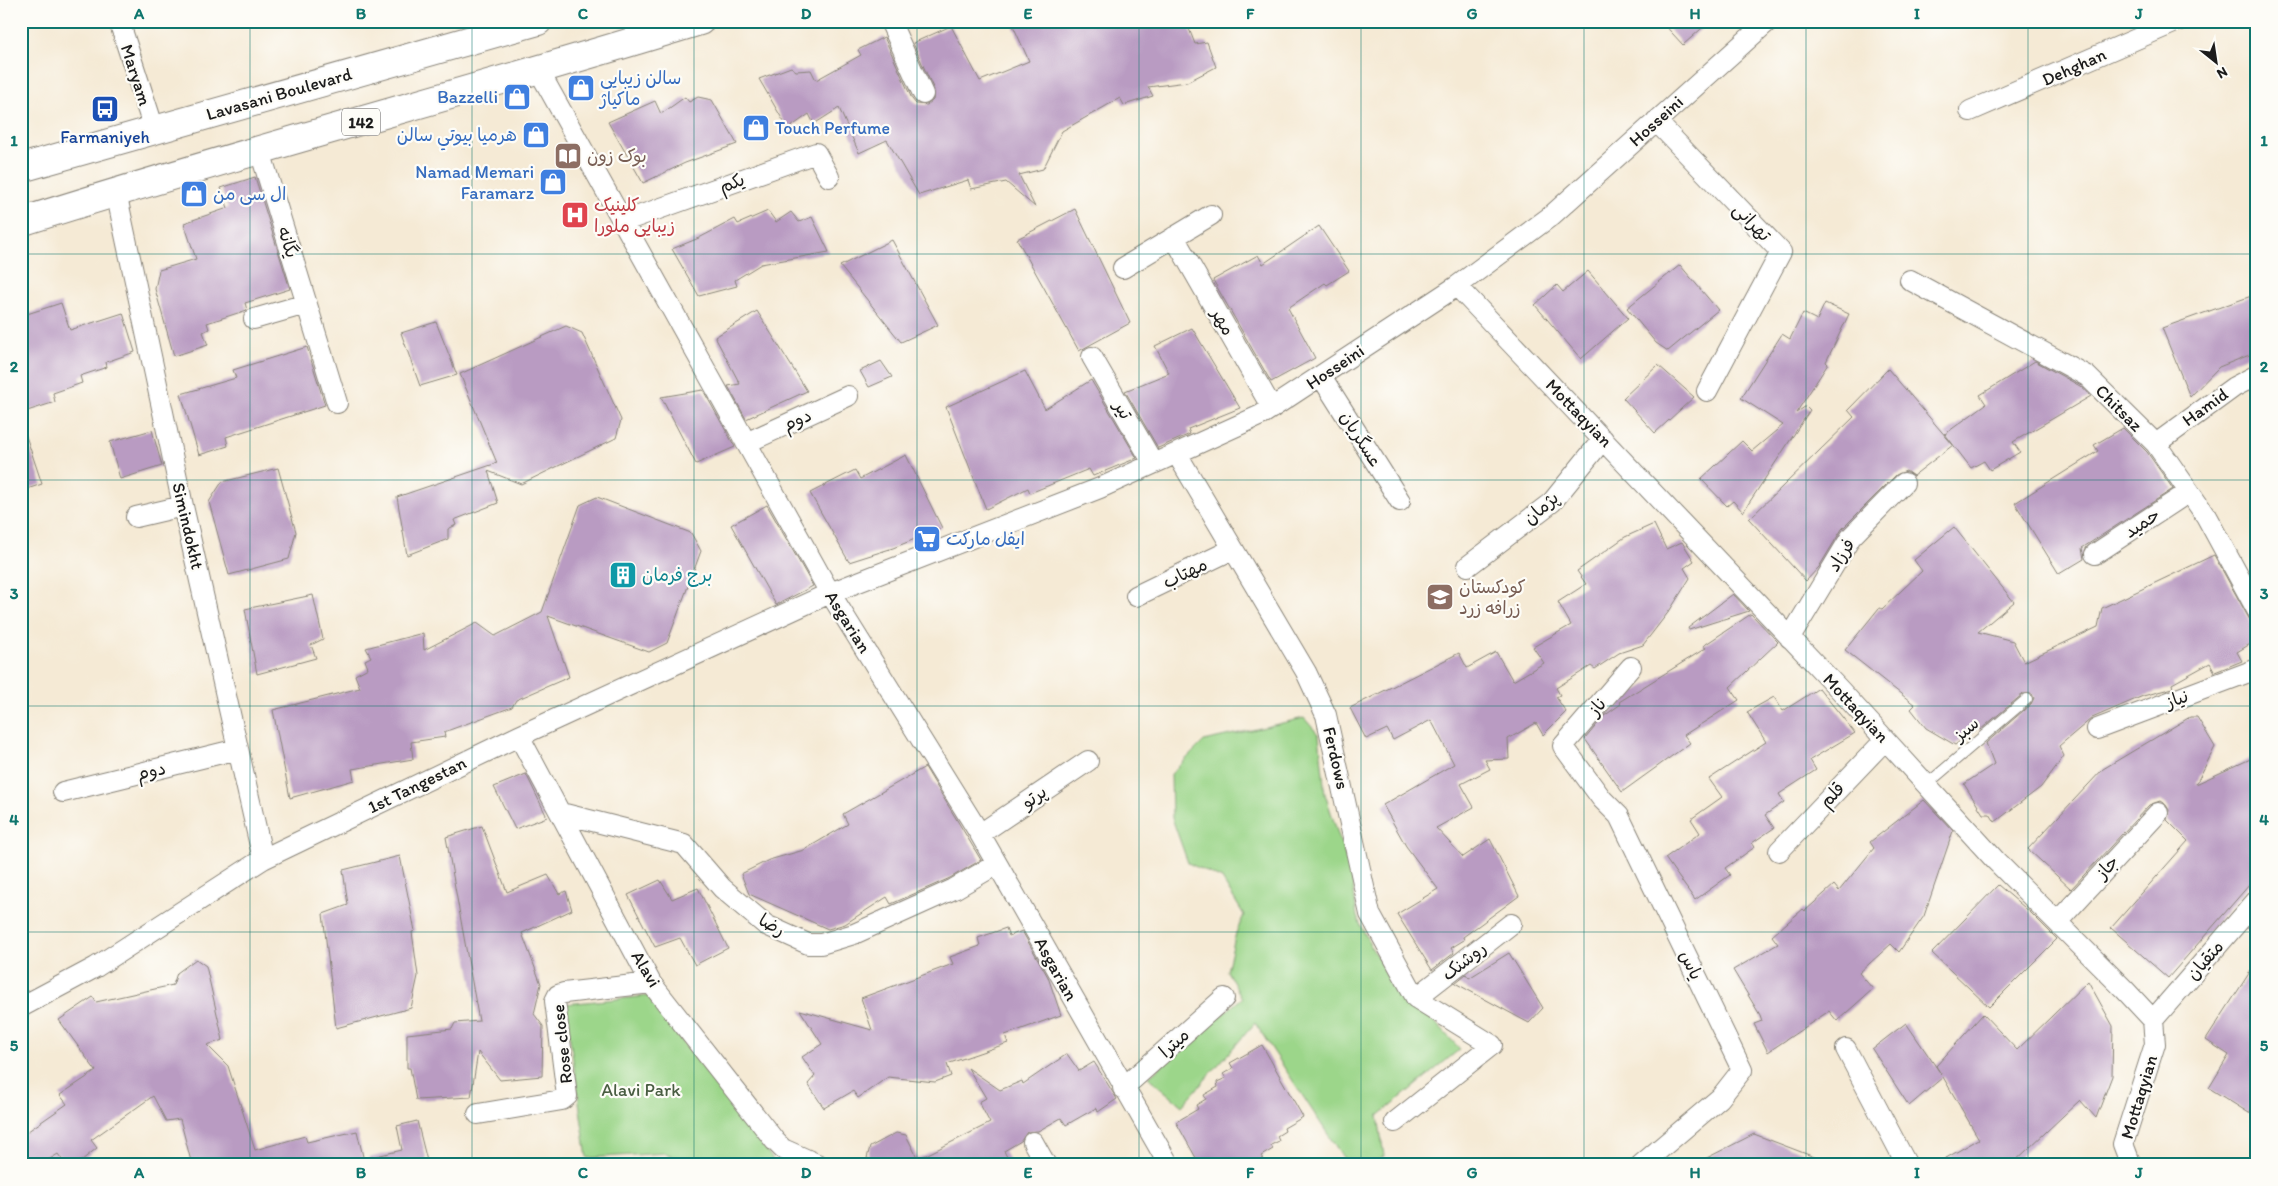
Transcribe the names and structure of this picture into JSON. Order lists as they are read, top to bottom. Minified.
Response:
{"streets":{"main road":["Lavasani Boulevard","142"],"street":["Dehghan","Maryam","Hosseini","یکم","تهرانی","یگانه","مهر","Hamid","Chitsaz","تیر","Mottaqyian","دوم","عسگریان","پژمان","حمید","Simindokht","فرزاد","مهتاب","Asgarian","نیاز","ناز","Ferdows","1st Tangestan","قلم","پرتو","جاز","رضا","متقیان","روشنک","یاس","Alavi","میترا","Rose close"],"lane":["سبز"]},"crossings":[["Maryam","Lavasani Boulevard"],["Hosseini","تهرانی"],["Hosseini","مهر"],["Hosseini","تیر"],["Hosseini","Mottaqyian"],["Hosseini","عسگریان"],["Hosseini","Asgarian"],["Hosseini","Ferdows"],["Hosseini","1st Tangestan"],["142","یگانه"],["142","Simindokht"],["142","Asgarian"],["یکم","Asgarian"],["Hamid","Chitsaz"],["Chitsaz","حمید"],["Mottaqyian","پژمان"],["Mottaqyian","فرزاد"],["Mottaqyian","سبز"],["Mottaqyian","قلم"],["Mottaqyian","جاز"],["Mottaqyian","متقیان"],["دوم","Simindokht"],["دوم","Asgarian"],["Simindokht","1st Tangestan"],["مهتاب","Ferdows"],["Asgarian","1st Tangestan"],["Asgarian","پرتو"],["Asgarian","رضا"],["Asgarian","میترا"],["ناز","یاس"],["Ferdows","روشنک"],["1st Tangestan","Alavi"],["رضا","Alavi"],["Alavi","Rose close"]],"parks":["Alavi Park"],"places":{"shop":["سالن زیبایی ماکیاژ","Bazzelli","Touch Perfume","هرميا بيوتي سالن","Namad Memari Faramarz","ال سی من"],"bus stop":["Farmaniyeh"],"library":["بوک زون"],"hospital":["کلینیک زیبایی ملورا"],"supermarket":["ایفل مارکت"],"building":["برج فرمان"],"school or university":["کودکستان زرافه زرد"]},"north":"bottom right","grid":{"columns":["A","B","C","D","E","F","G","H","I","J"],"rows":["1","2","3","4","5"]}}
